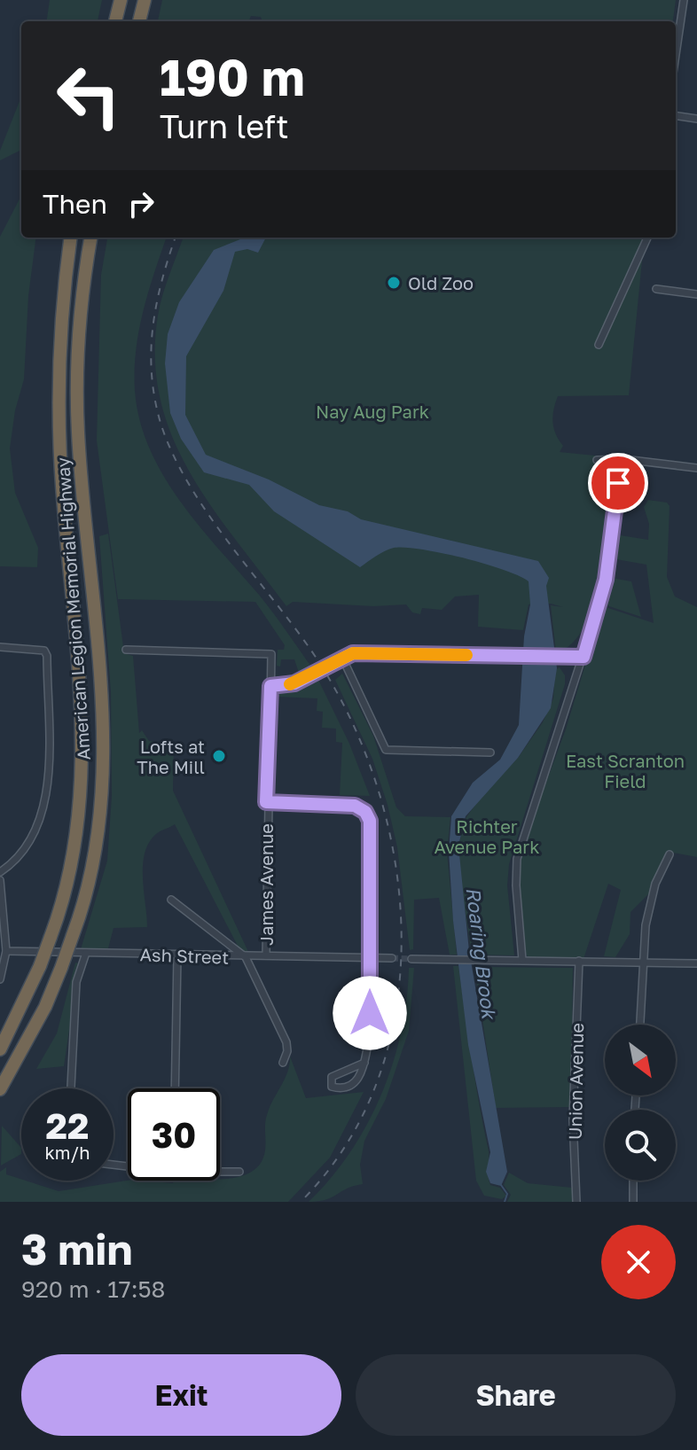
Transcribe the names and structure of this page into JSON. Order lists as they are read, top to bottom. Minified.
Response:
{"streets":{"highway":["American Legion Memorial Highway"],"street":["James Avenue","Ash Street","Union Avenue"]},"crossings":[["James Avenue","Ash Street"]],"water":["Roaring Brook"],"parks":["Nay Aug Park","East Scranton Field","Richter Avenue Park"],"places":["Old Zoo","Lofts at The Mill"],"north":"bottom right","page":{"turn":["190 m","Turn left"],"then":"Then","speed":"22 km/h","limit":"30","heading":["3 min","920 m · 17:58"],"buttons":["Exit","Share"]}}
